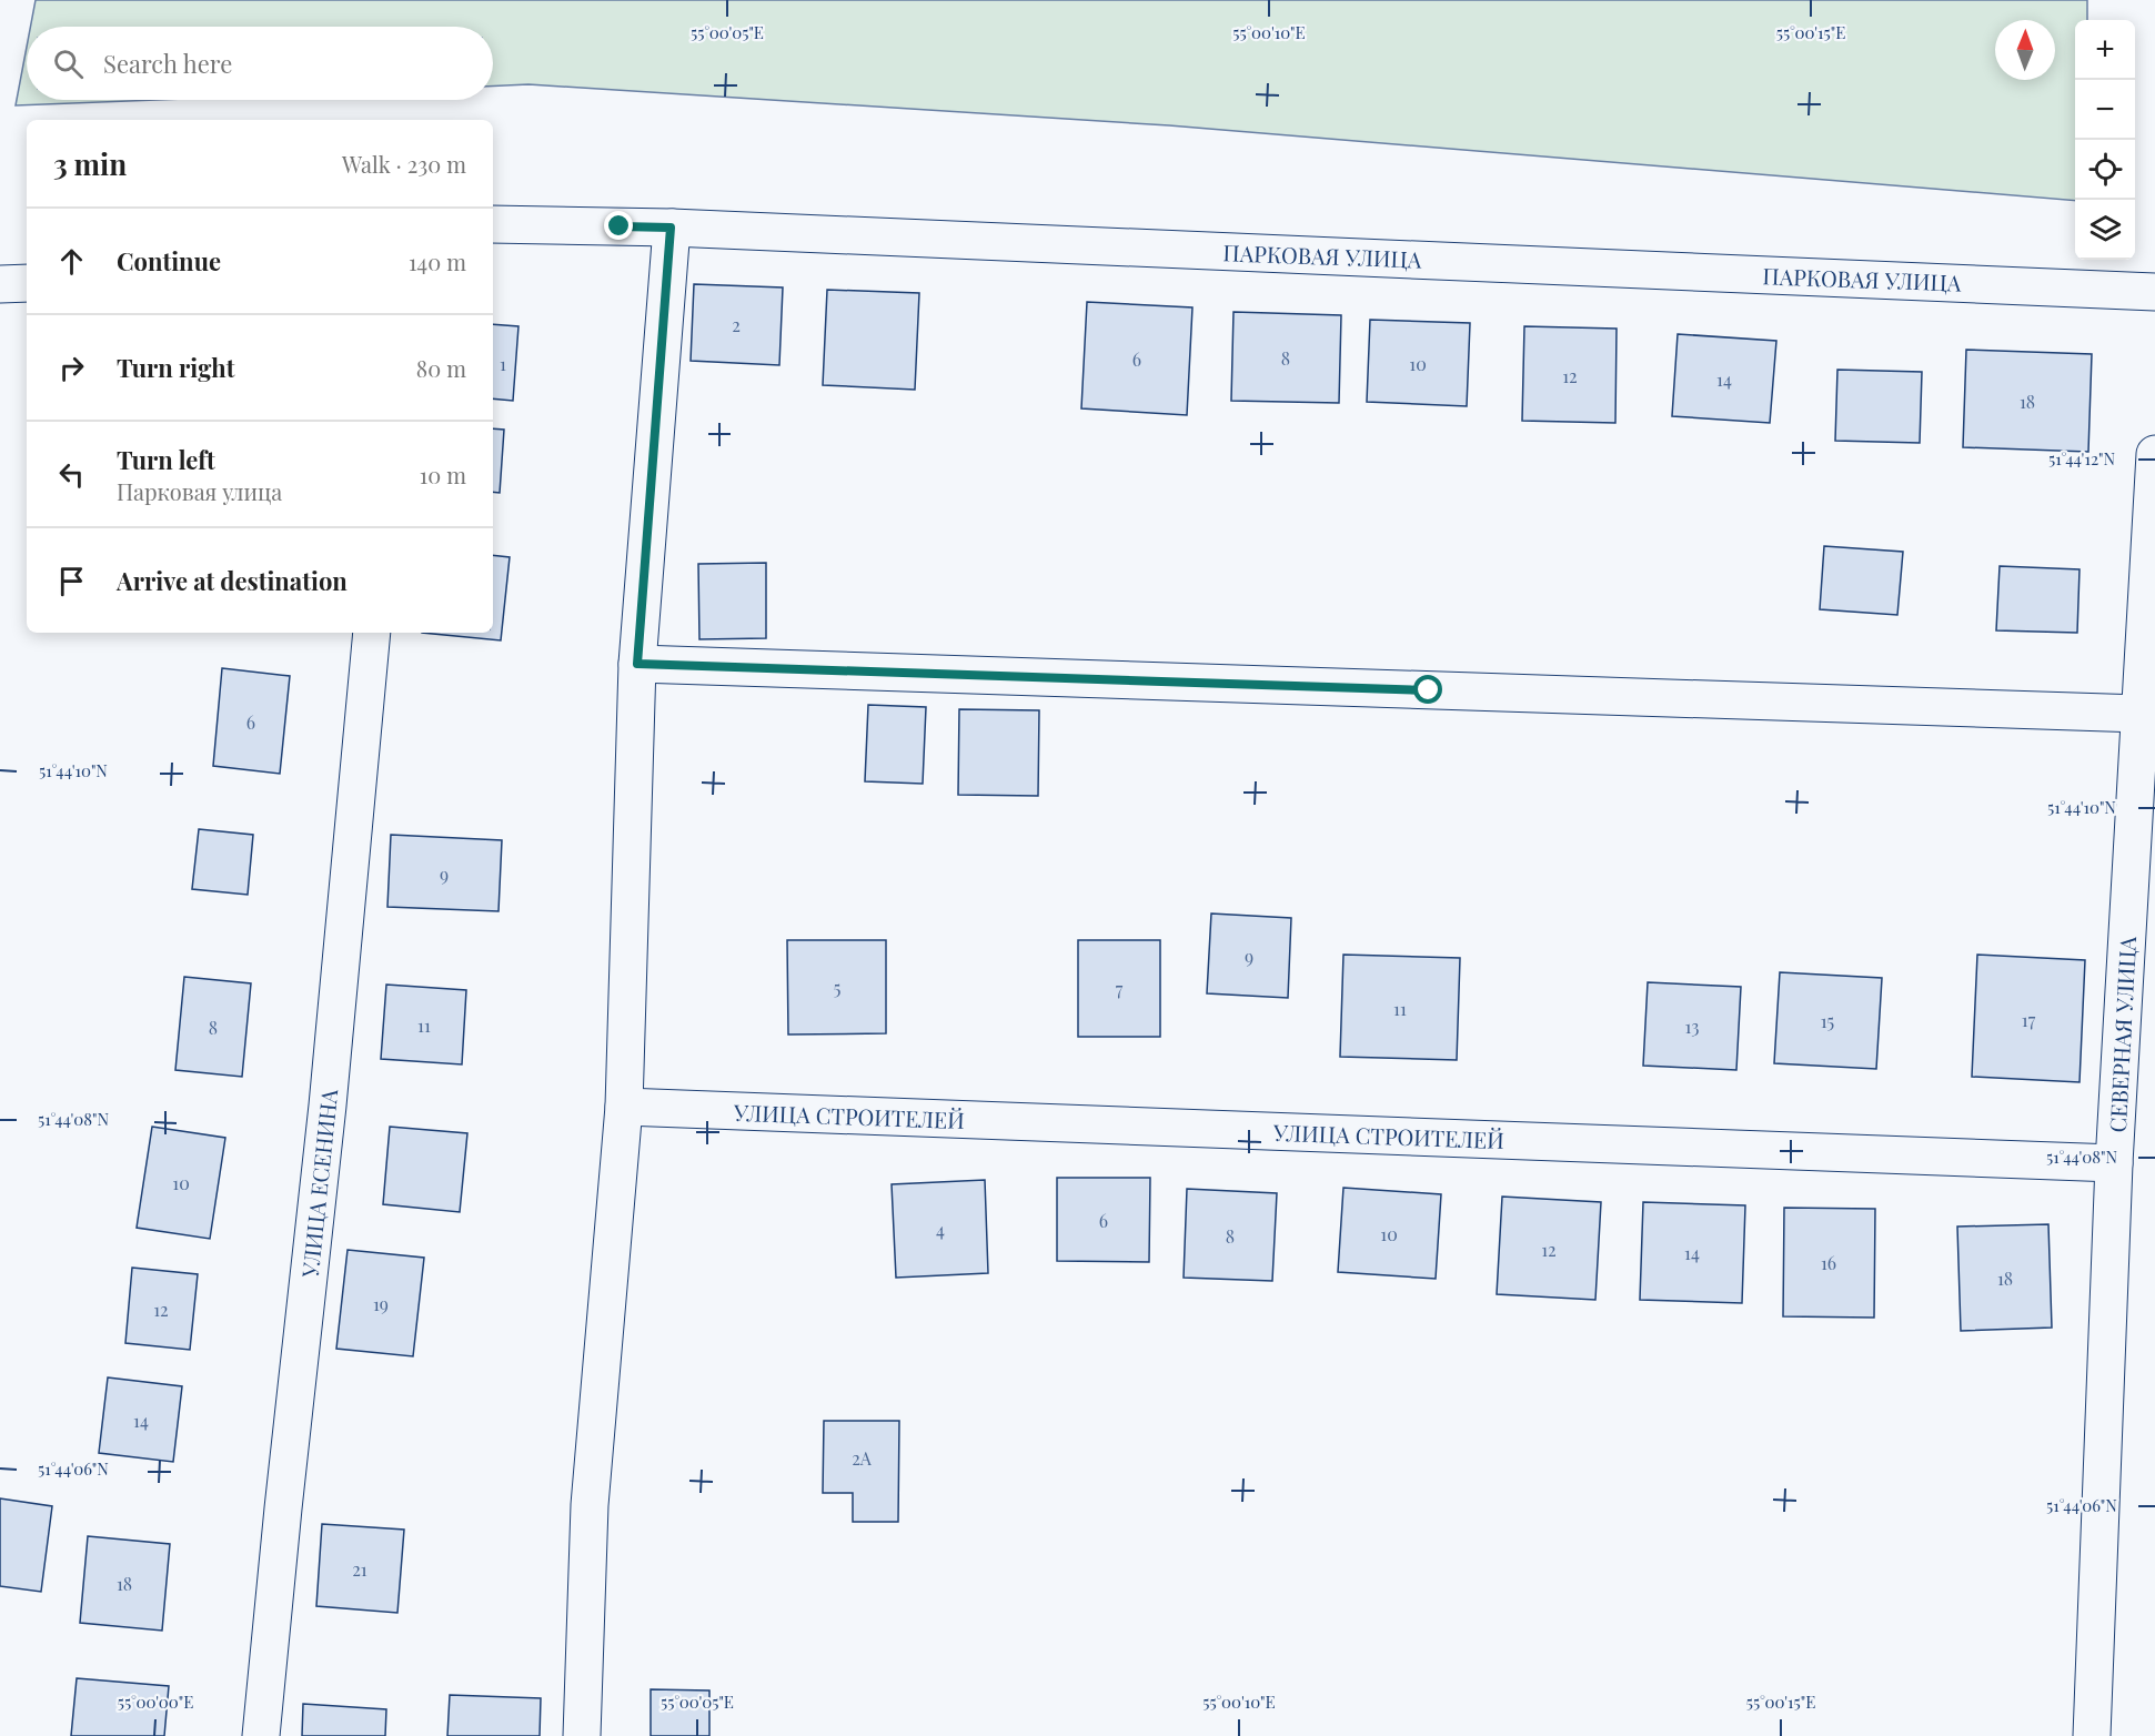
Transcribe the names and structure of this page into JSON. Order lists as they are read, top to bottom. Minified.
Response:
{"streets":{"street":["ПАРКОВАЯ УЛИЦА","СЕВЕРНАЯ УЛИЦА","УЛИЦА СТРОИТЕЛЕЙ","УЛИЦА ЕСЕНИНА"]},"crossings":[["СЕВЕРНАЯ УЛИЦА","УЛИЦА СТРОИТЕЛЕЙ"]],"house_numbers":["2","8","6","1","10","12","14","18","6","9","9","5","7","11","17","15","11","13","8","10","6","4","10","8","12","14","16","18","19","12","14","2А","21","18"],"north":"top","page":{"map_buttons":["+","−"],"search":"Search here","heading":["3 min","Walk · 230 m"],"list":[["Continue","140 m"],["Turn right","80 m"],["Turn left","Парковая улица","10 m"],"Arrive at destination"]},"coordinates":["55°00'05\"E","55°00'10\"E","55°00'15\"E","51°44'12\"N","51°44'10\"N","51°44'08\"N","51°44'06\"N","55°00'00\"E"]}
